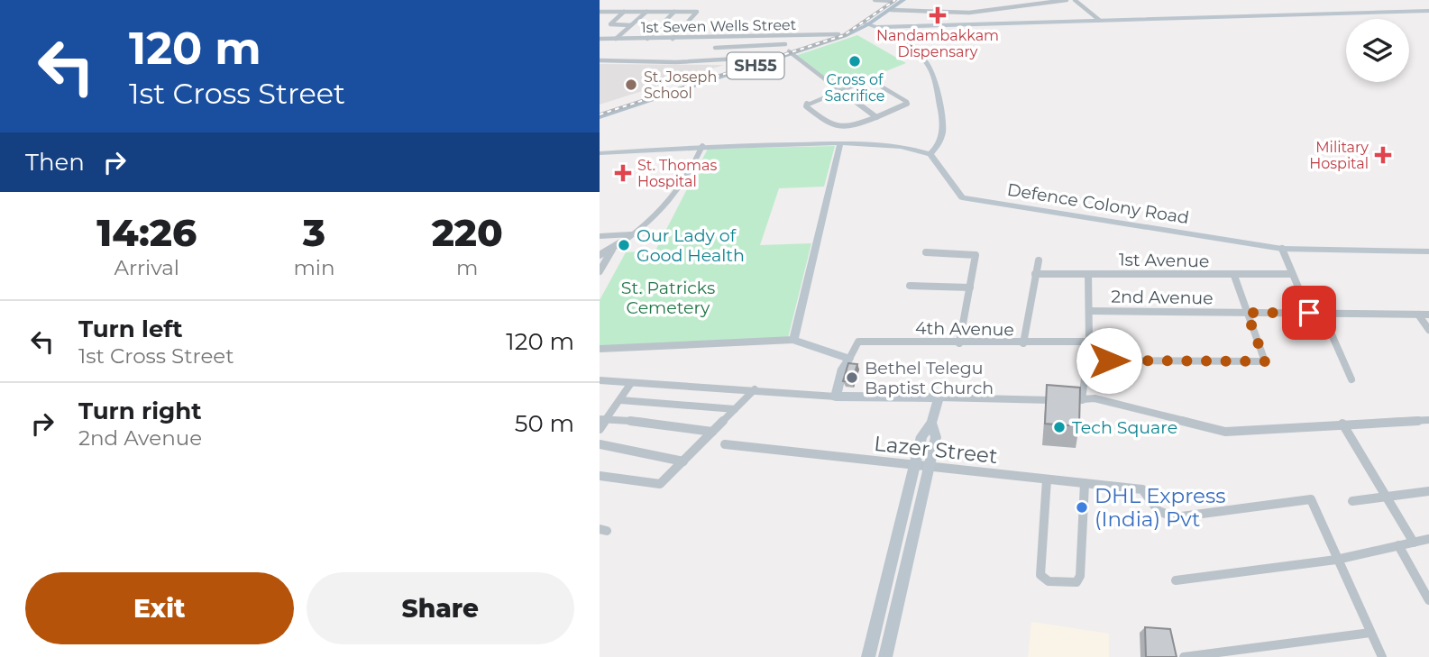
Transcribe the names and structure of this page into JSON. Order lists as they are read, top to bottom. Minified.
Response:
{"streets":{"main road":["SH55","Defence Colony Road"],"street":["1st Seven Wells Street","1st Avenue","2nd Avenue","4th Avenue","Lazer Street"]},"crossings":[["1st Seven Wells Street","SH55"]],"parks":["St. Patricks Cemetery"],"places":{"health":["Nandambakkam Dispensary","Military Hospital","St. Thomas Hospital"],"other":["Cross of Sacrifice","St. Joseph School","Our Lady of Good Health","Bethel Telegu Baptist Church","Tech Square","DHL Express (India) Pvt"]},"page":{"turn":["120 m","1st Cross Street"],"then":"Then","eta":["14:26","Arrival","3","min","220","m"],"list":[{"name":"Turn left","note":"1st Cross Street","value":"120 m"},{"name":"Turn right","note":"2nd Avenue","value":"50 m"}],"buttons":["Exit","Share"]}}
